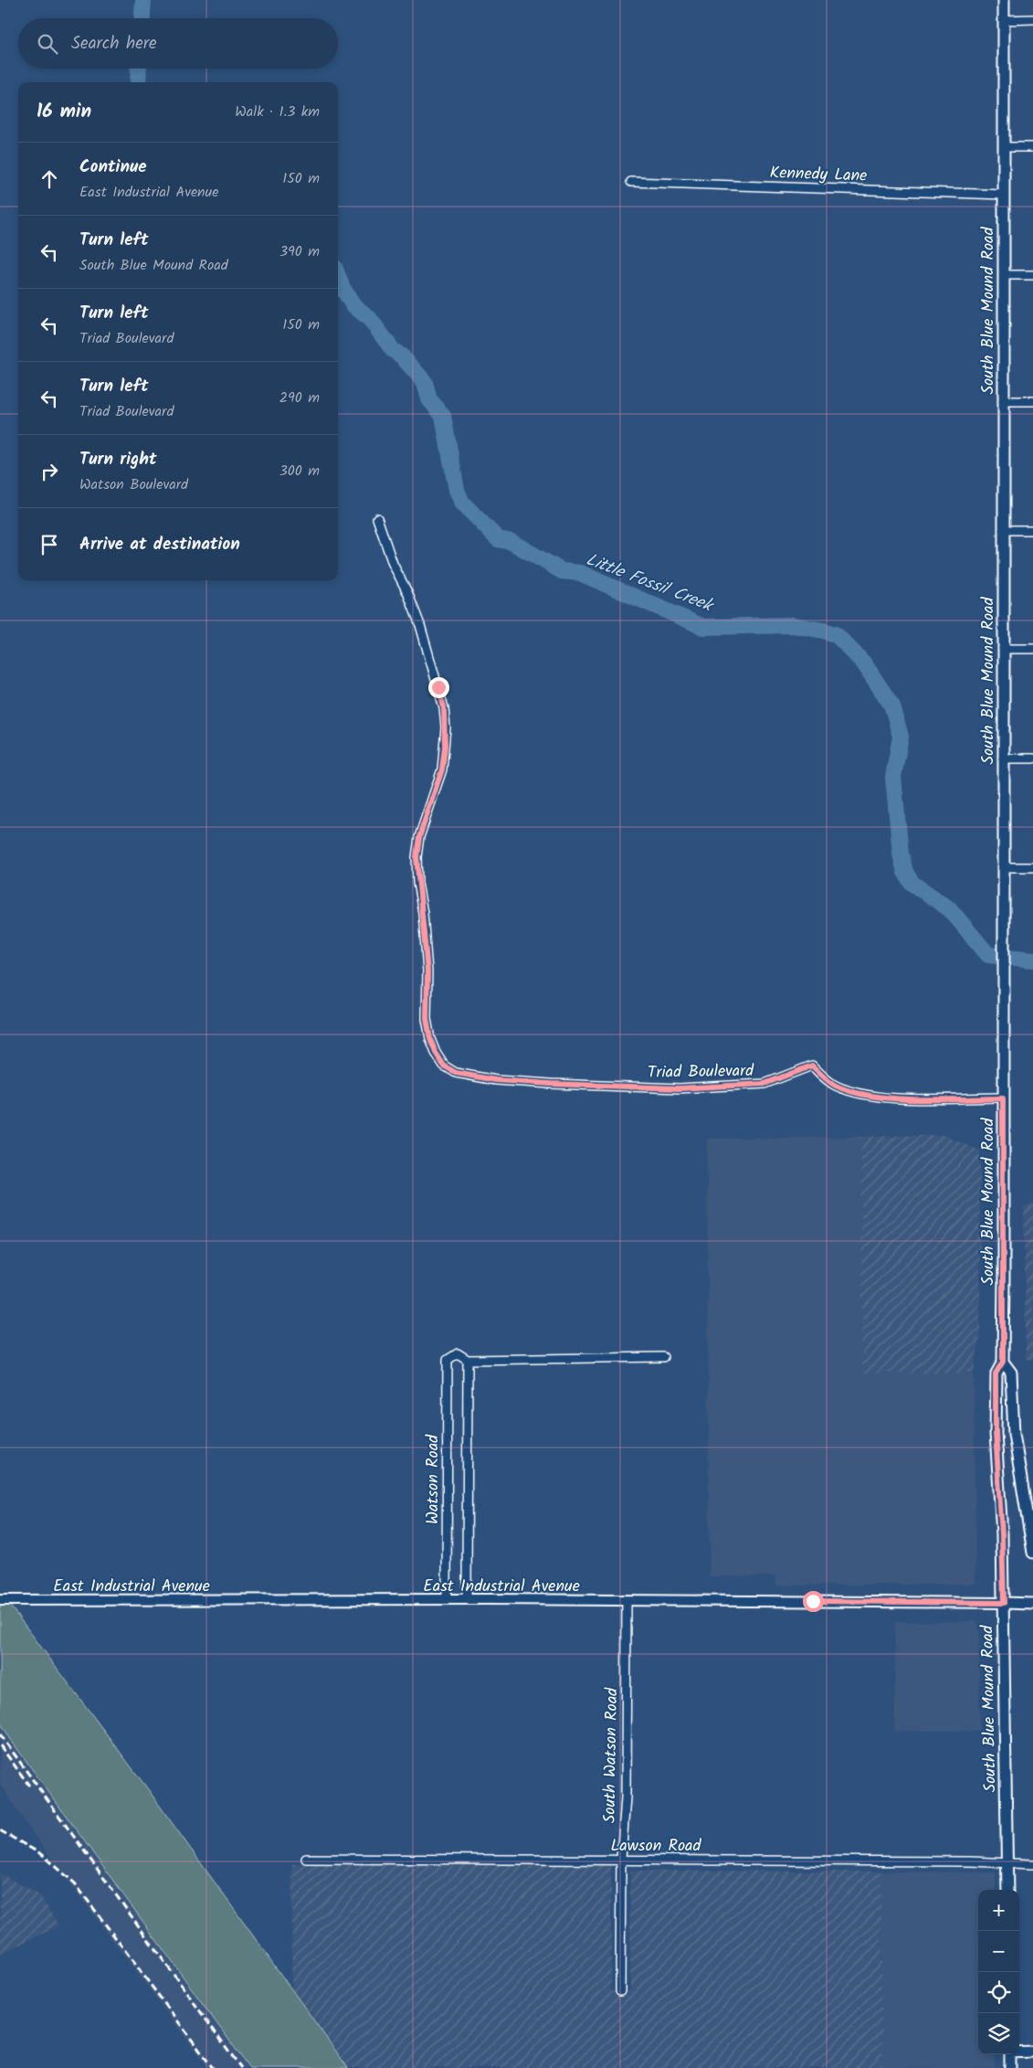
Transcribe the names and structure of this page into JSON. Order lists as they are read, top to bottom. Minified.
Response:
{"streets":{"main road":["South Blue Mound Road"],"street":["Kennedy Lane","Triad Boulevard","Watson Road","East Industrial Avenue","South Watson Road","Lawson Road"]},"crossings":[["Kennedy Lane","South Blue Mound Road"],["South Blue Mound Road","Triad Boulevard"],["South Blue Mound Road","East Industrial Avenue"],["South Blue Mound Road","Lawson Road"],["Watson Road","East Industrial Avenue"],["East Industrial Avenue","South Watson Road"],["South Watson Road","Lawson Road"]],"water":["Little Fossil Creek"],"page":{"search":"Search here","heading":["16 min","Walk · 1.3 km"],"list":[["Continue","East Industrial Avenue","150 m"],["Turn left","South Blue Mound Road","390 m"],["Turn left","Triad Boulevard","150 m"],["Turn left","Triad Boulevard","290 m"],["Turn right","Watson Boulevard","300 m"],"Arrive at destination"],"map_buttons":["+","−"]}}
